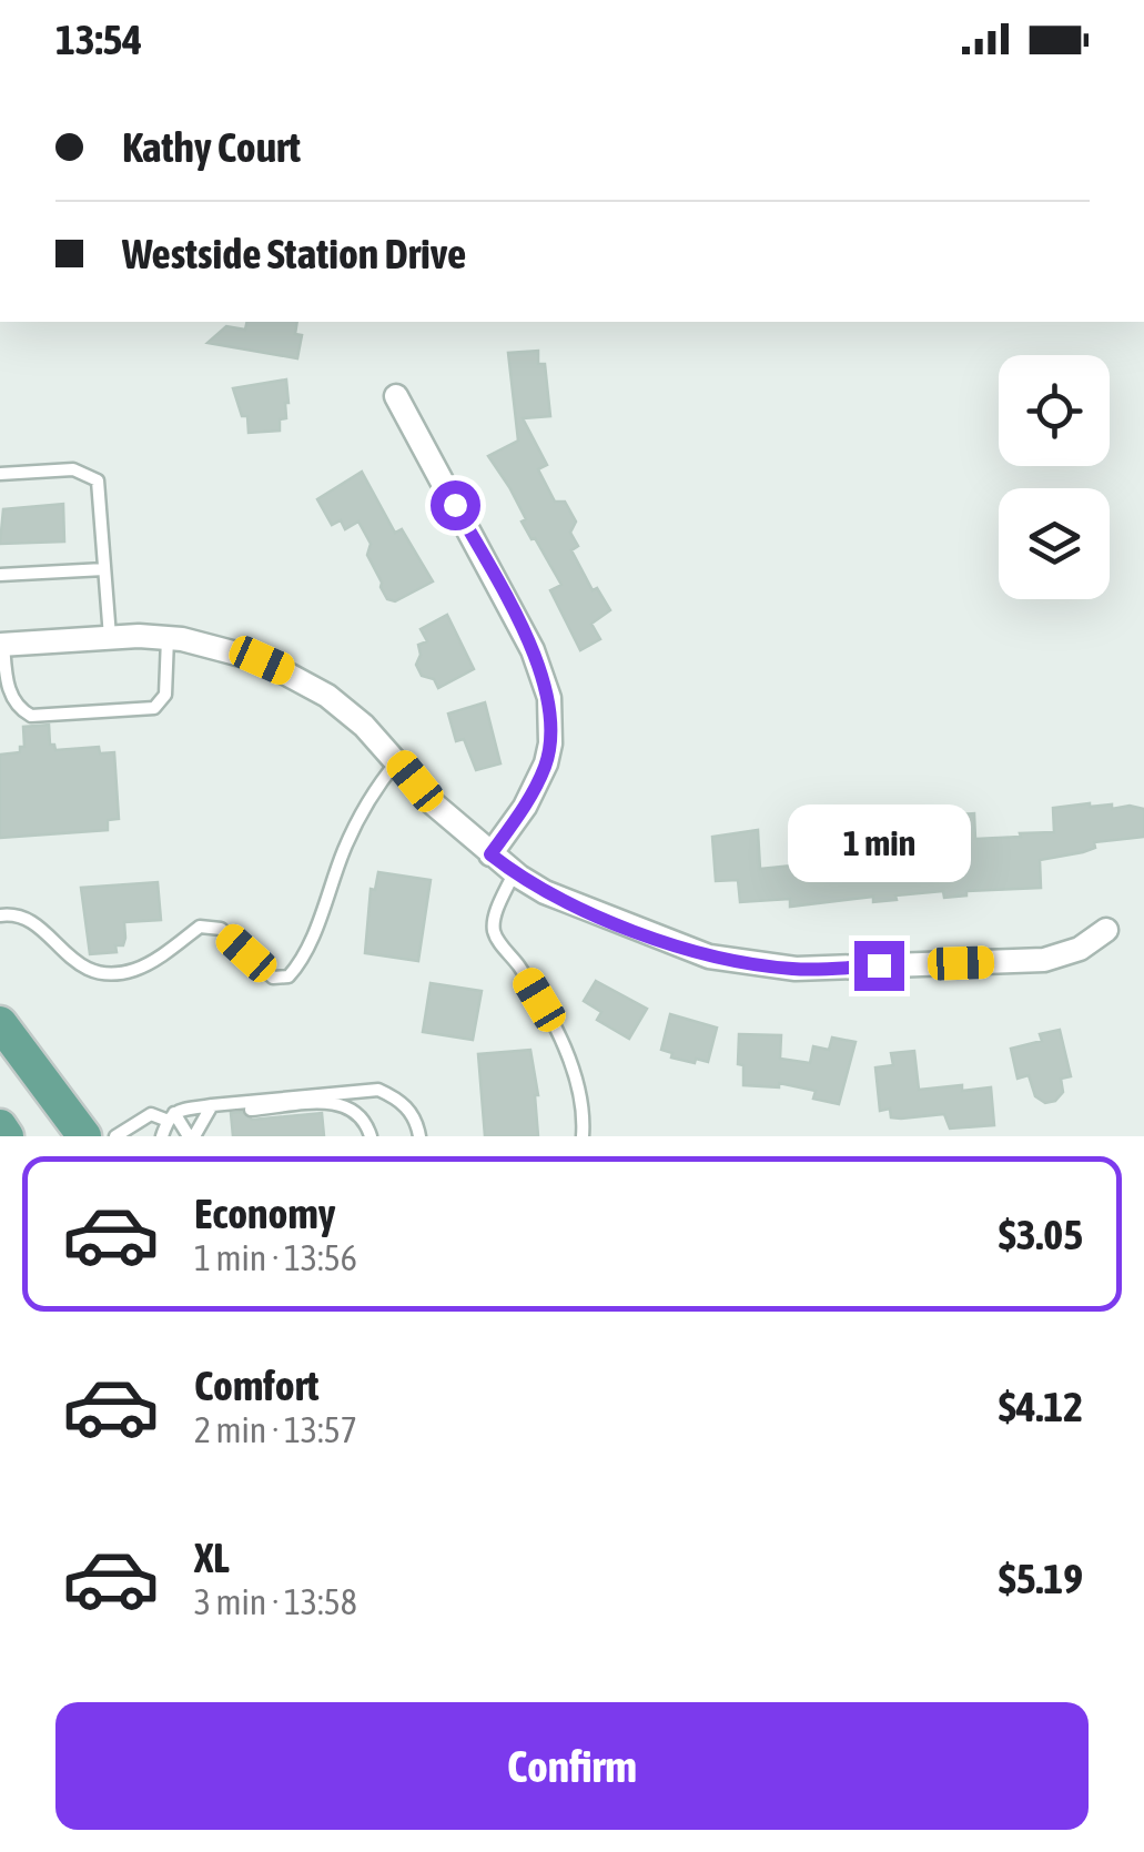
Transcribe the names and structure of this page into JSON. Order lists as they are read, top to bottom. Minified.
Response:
{"page":{"status":"13:54","banner":["Kathy Court","Westside Station Drive"],"bubble":"1 min","list":[{"name":"Economy","note":"1 min · 13:56","value":"$3.05"},{"name":"Comfort","note":"2 min · 13:57","value":"$4.12"},{"name":"XL","note":"3 min · 13:58","value":"$5.19"}],"buttons":"Confirm"}}
